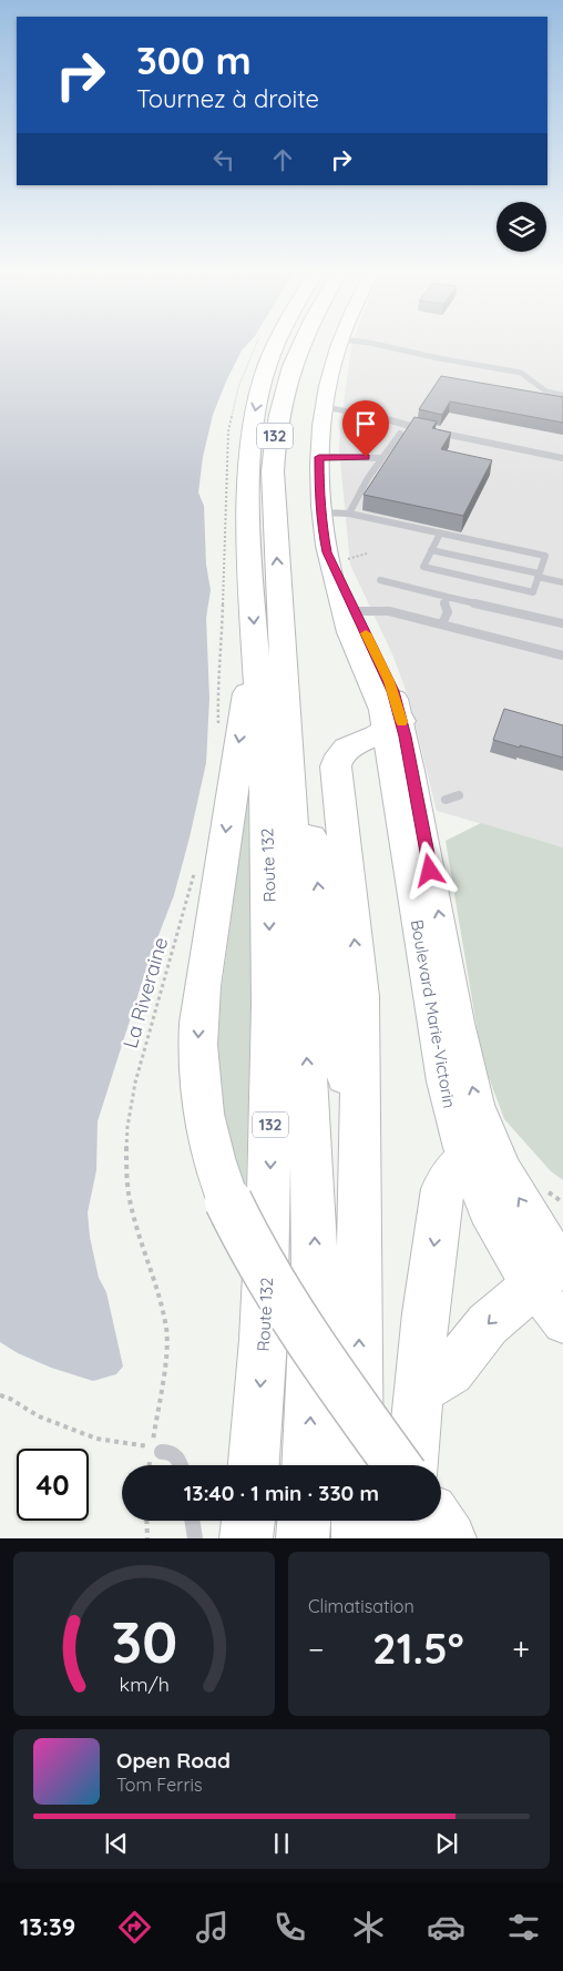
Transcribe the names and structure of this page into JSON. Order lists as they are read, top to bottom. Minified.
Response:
{"streets":{"highway":["132","Route 132"],"street":["Boulevard Marie-Victorin"],"path":["La Riveraine"]},"page":{"turn":["300 m","Tournez à droite"],"limit":"40","trip":"13:40 · 1 min · 330 m","tile":"Climatisation","heat":["−","21.5°","+"],"song":["Open Road","Tom Ferris"],"tabs":"13:39","gauge":["30","km/h"]}}
